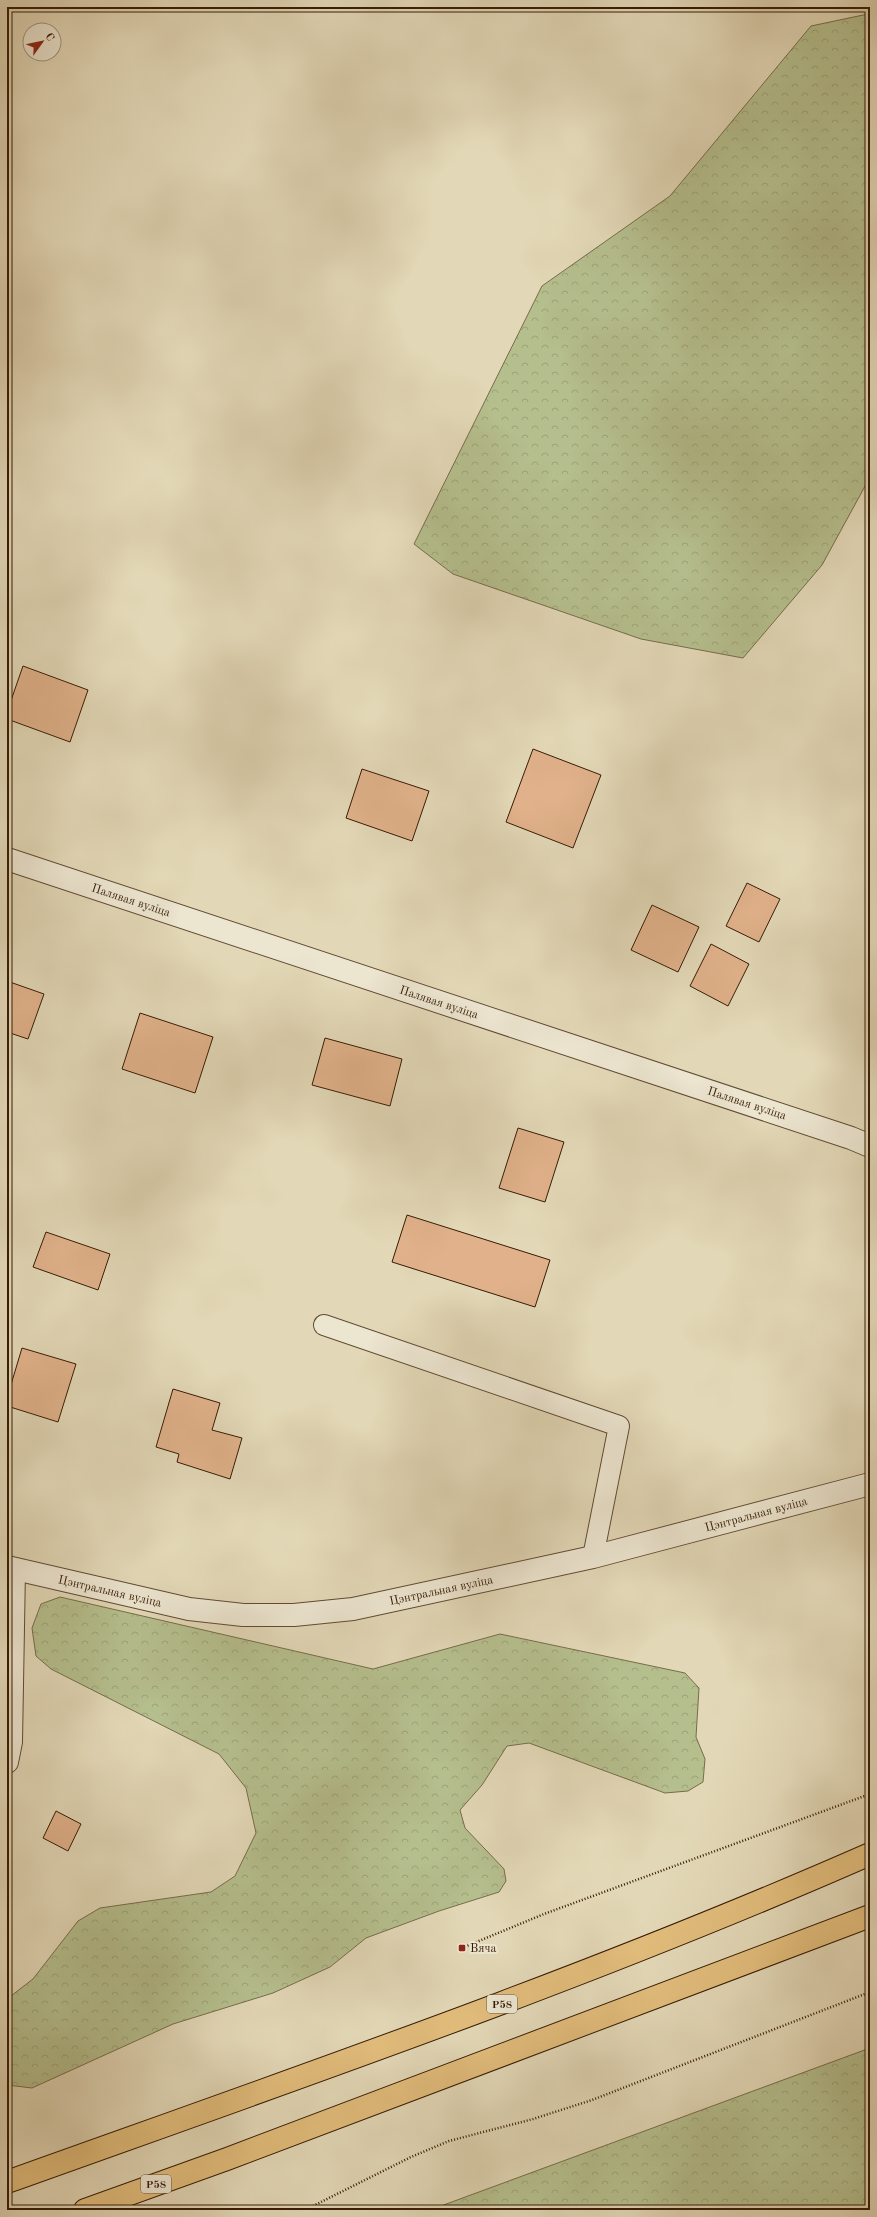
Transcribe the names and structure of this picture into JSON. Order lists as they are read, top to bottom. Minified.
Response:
{"streets":{"main road":["Р58"],"street":["Палявая вуліца","Цэнтральная вуліца"]},"places":{"transit":["Вяча"]},"north":"top right"}
